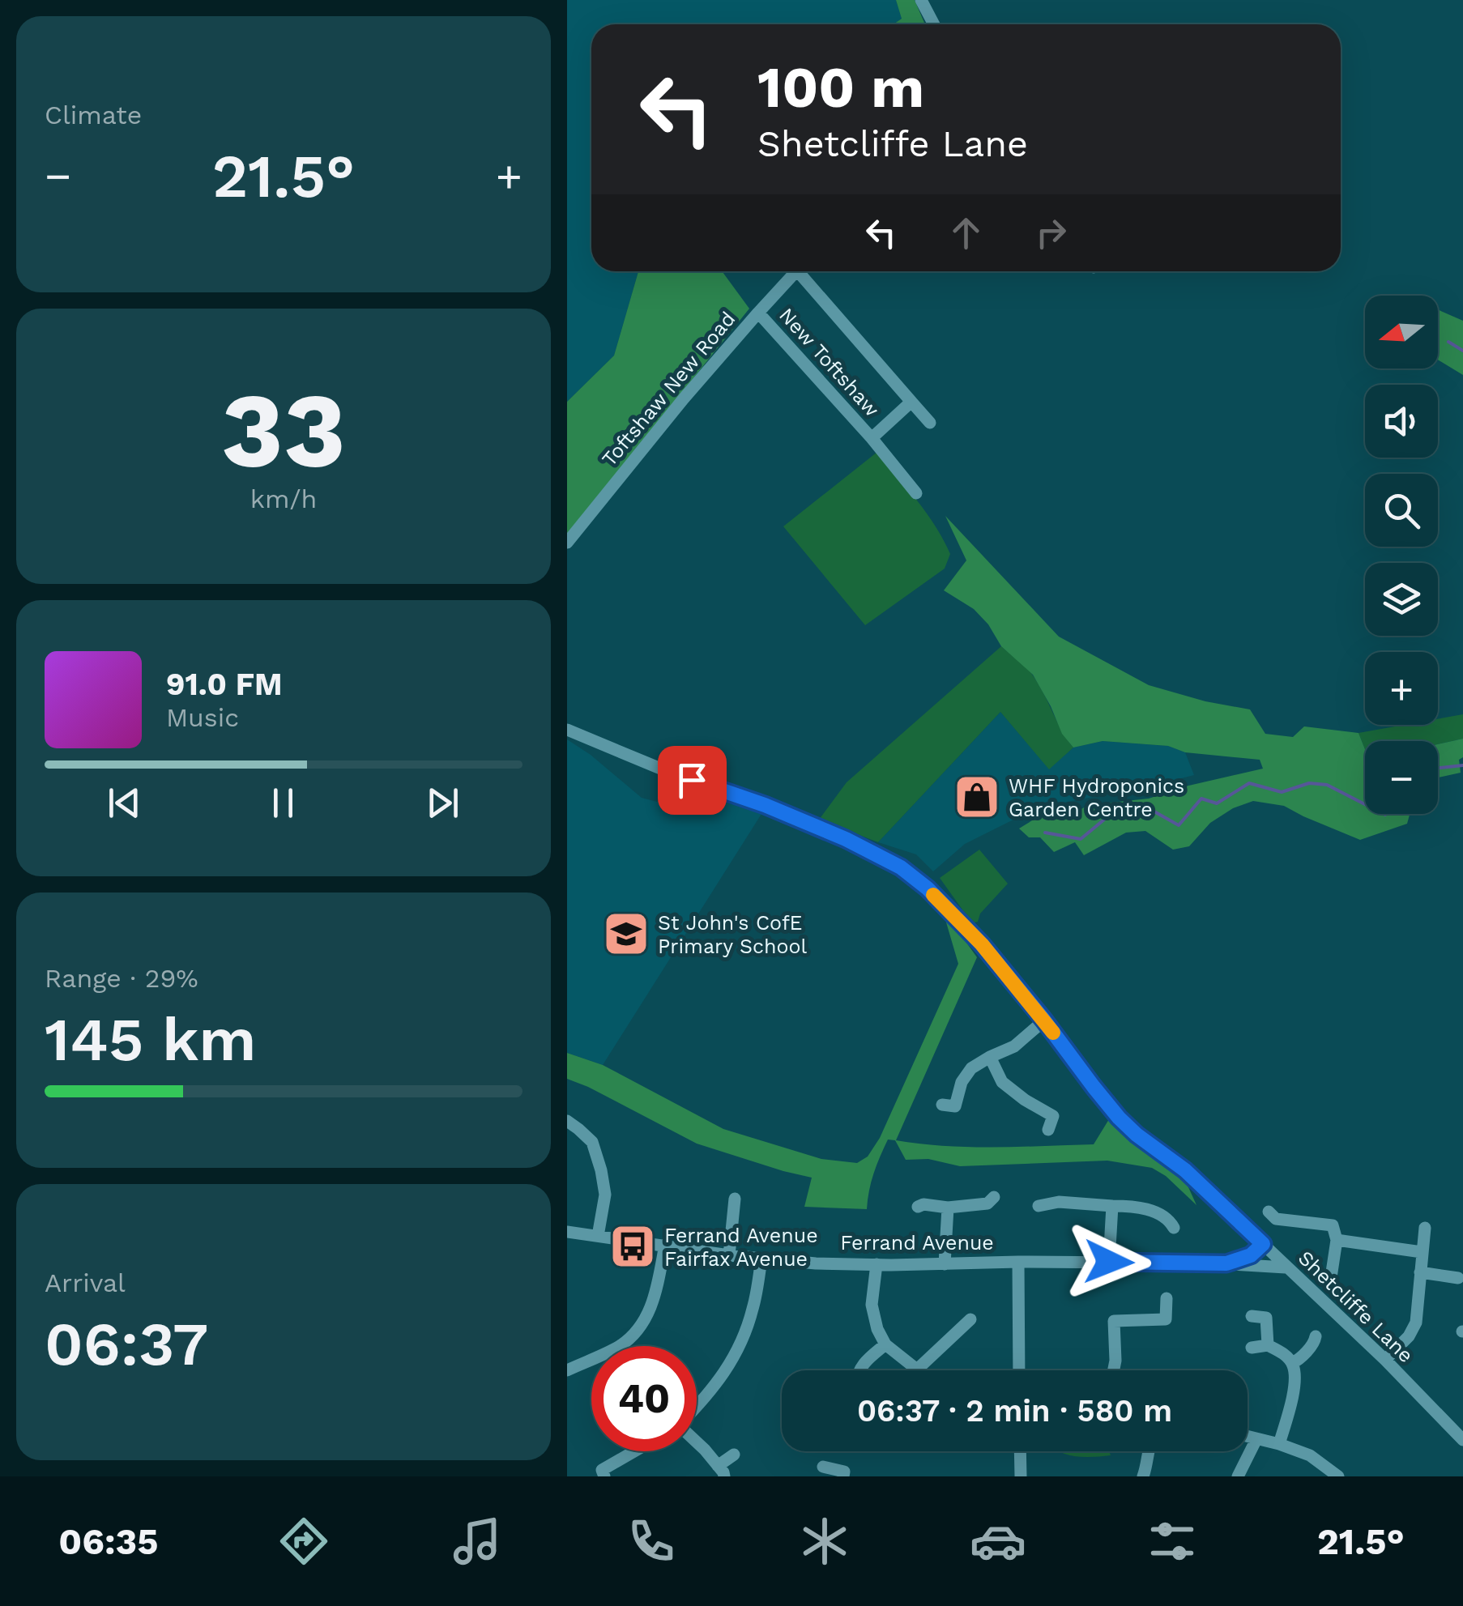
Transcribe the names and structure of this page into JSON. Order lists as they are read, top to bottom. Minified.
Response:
{"streets":{"street":["New Toftshaw","Toftshaw New Road","Ferrand Avenue","Shetcliffe Lane"]},"crossings":[["New Toftshaw","Toftshaw New Road"],["Ferrand Avenue","Shetcliffe Lane"]],"places":{"shop":["WHF Hydroponics Garden Centre"],"school or university":["St John's CofE Primary School"],"bus stop":["Ferrand Avenue Fairfax Avenue"]},"north":"left","page":{"tile":["Climate",["33","km/h"],["Range · 29%","145 km"],["Arrival","06:37"]],"turn":["100 m","Shetcliffe Lane"],"heat":["−","21.5°","+"],"map_buttons":["+","−"],"song":["91.0 FM","Music"],"limit":"40","trip":"06:37 · 2 min · 580 m","tabs":["06:35","21.5°"]}}
